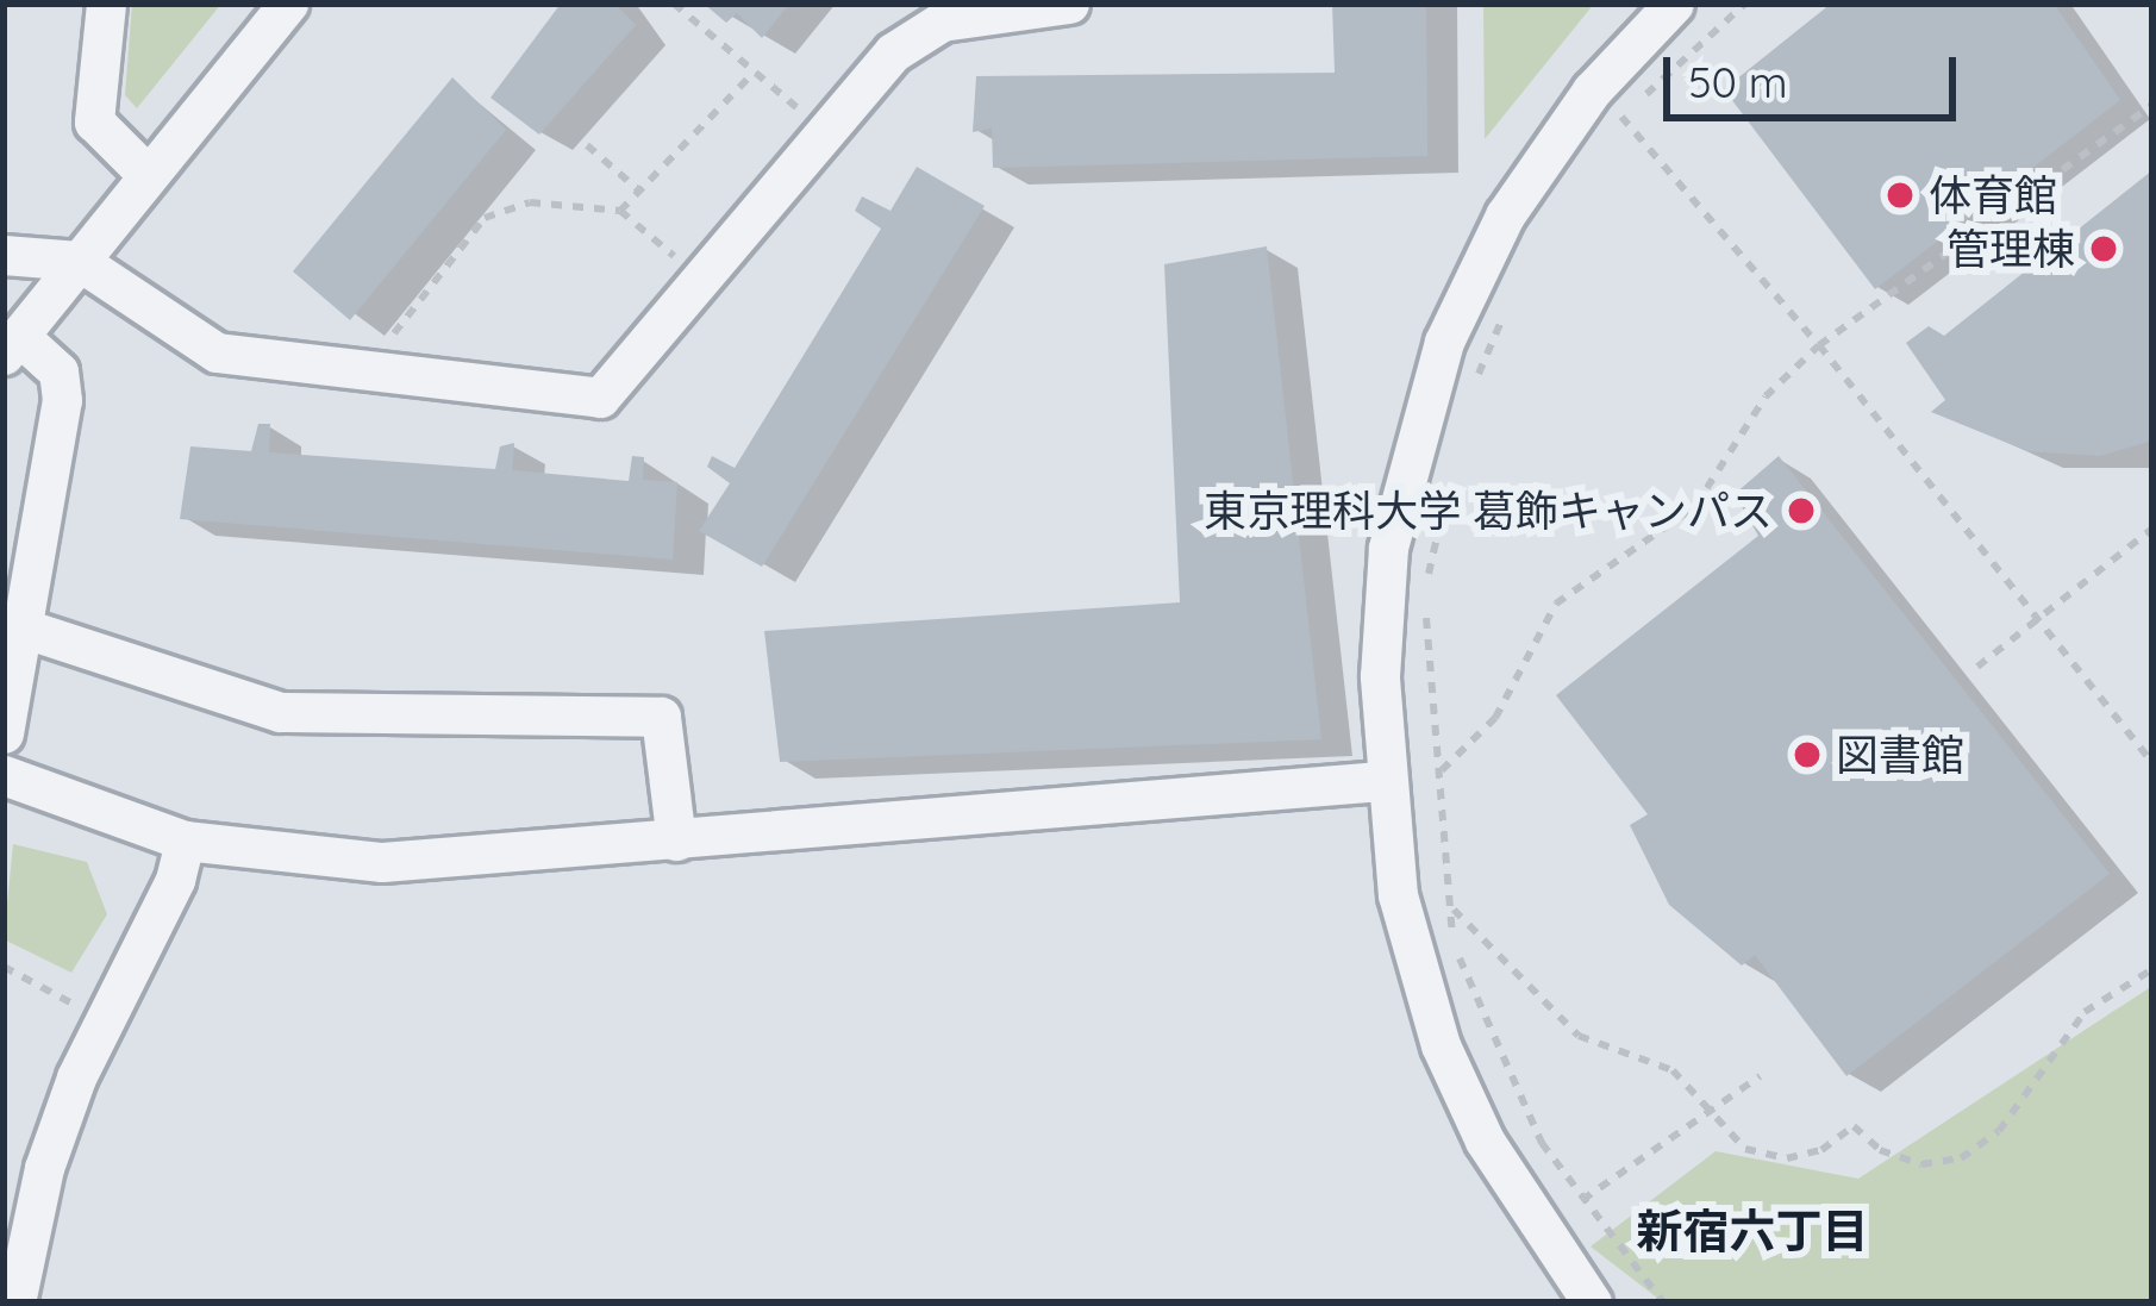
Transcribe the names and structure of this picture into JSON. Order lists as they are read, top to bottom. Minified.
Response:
{"districts":["新宿六丁目"],"places":["体育館","管理棟","東京理科大学 葛飾キャンパス","図書館"],"scale_bar":"50 m"}
